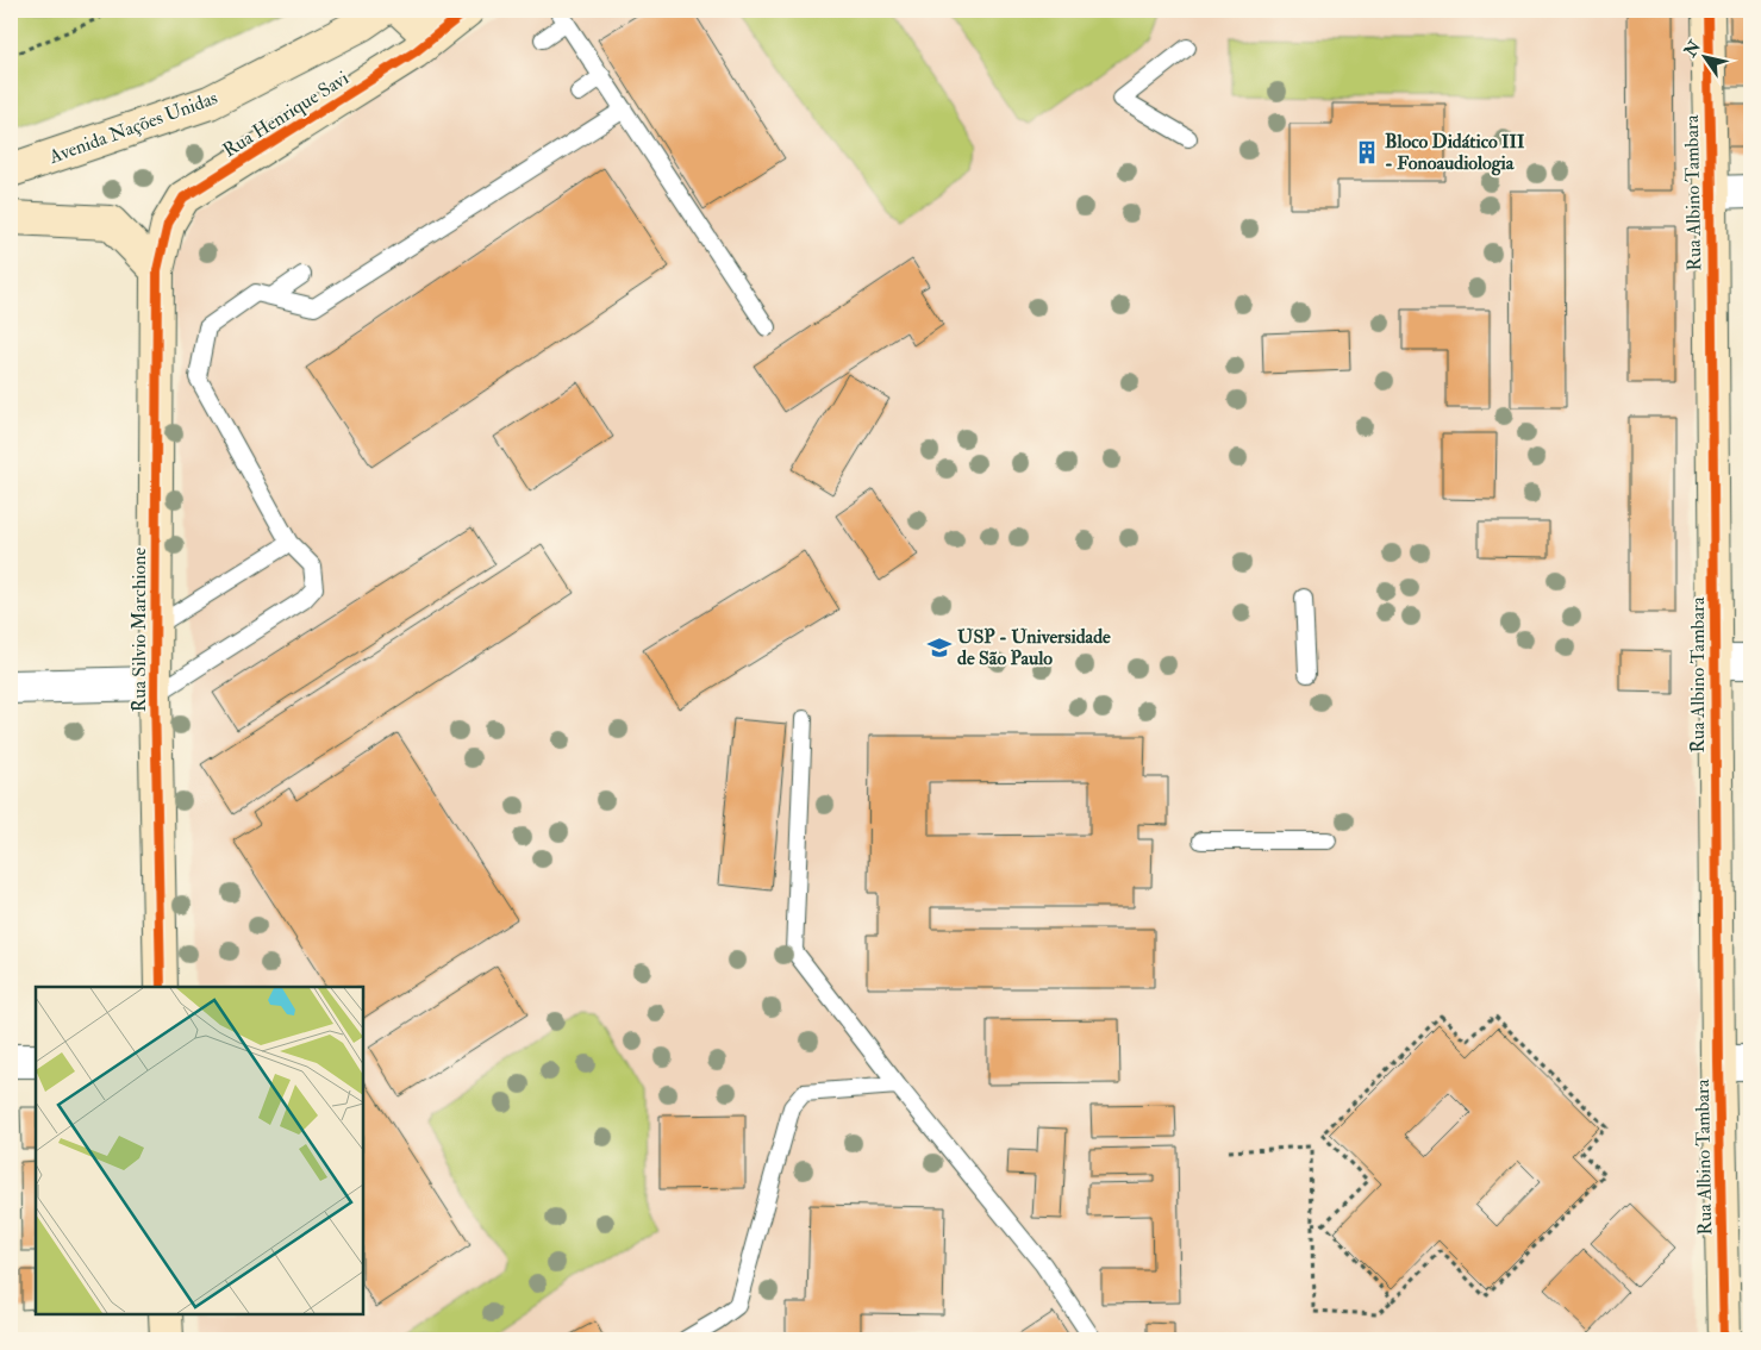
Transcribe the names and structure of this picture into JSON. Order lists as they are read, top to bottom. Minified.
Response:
{"streets":{"street":["Rua Henrique Savi","Avenida Nações Unidas","Rua Albino Tambara","Rua Silvio Marchione"]},"crossings":[["Rua Henrique Savi","Rua Silvio Marchione"]],"places":{"building":["Bloco Didático III - Fonoaudiologia"],"school or university":["USP - Universidade de São Paulo"]},"north":"top left"}
